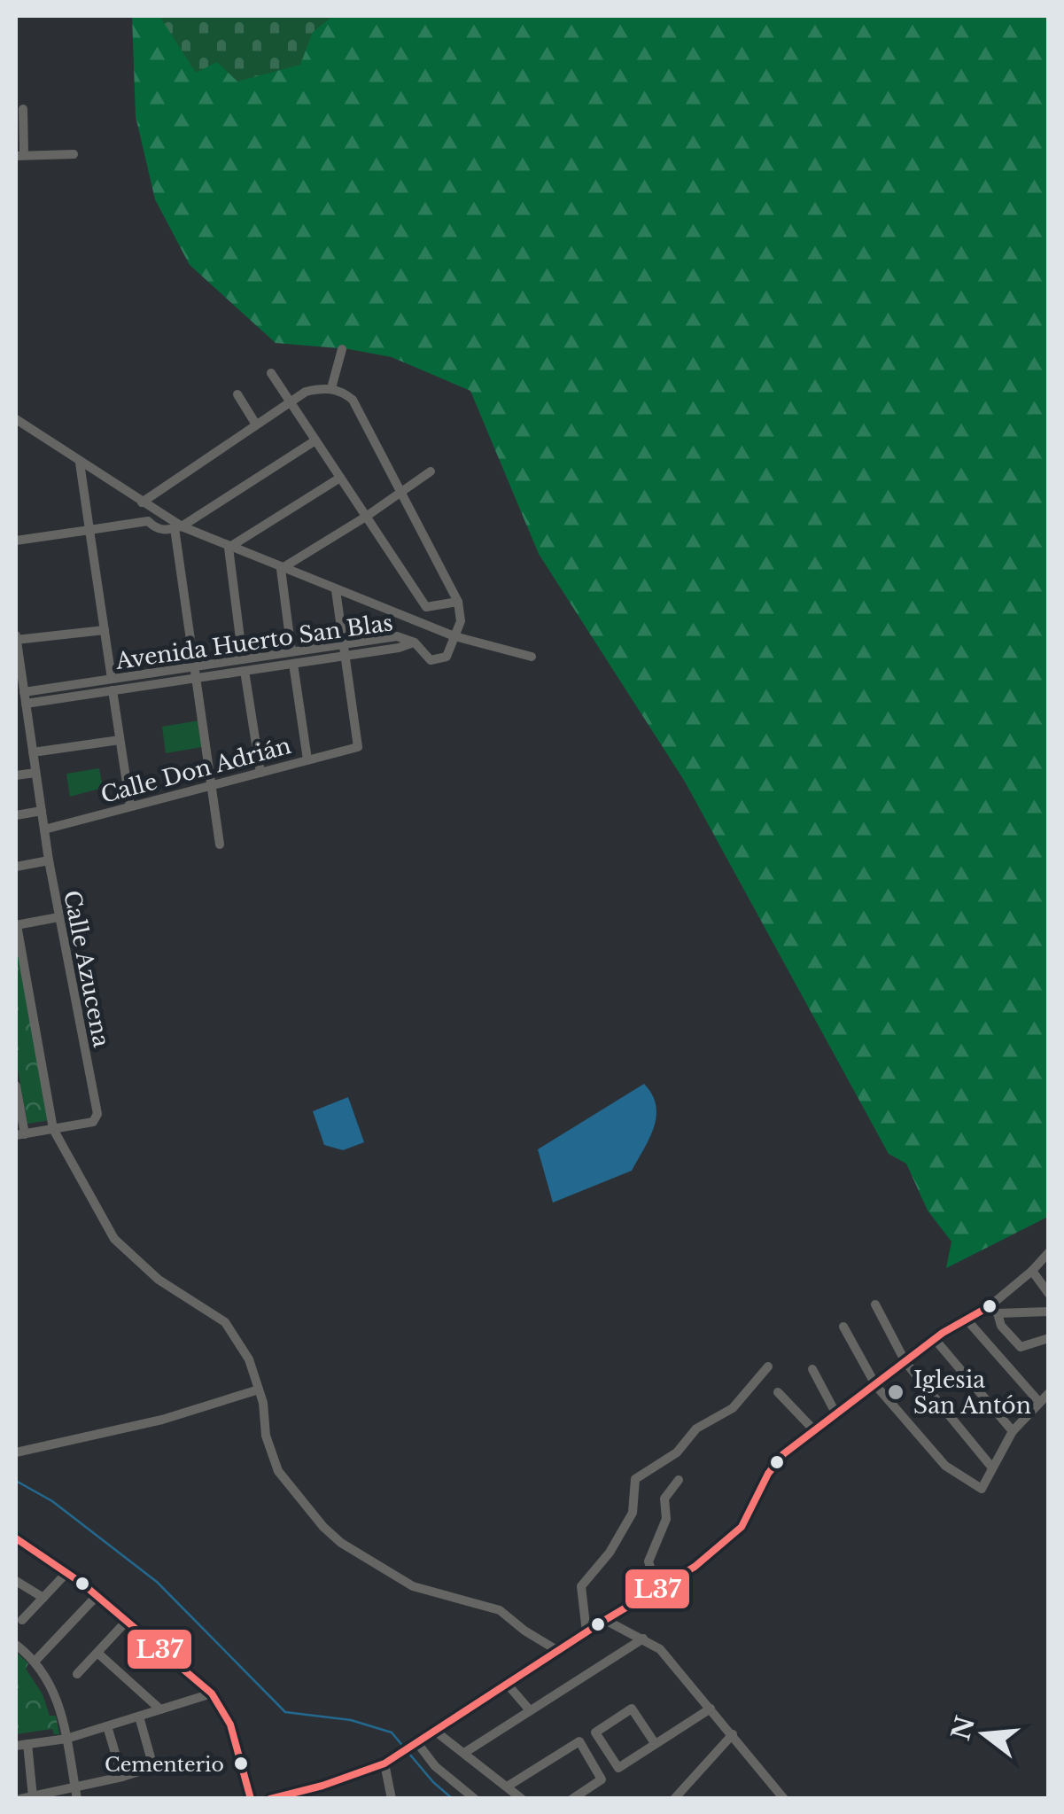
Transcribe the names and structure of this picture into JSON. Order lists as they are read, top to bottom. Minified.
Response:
{"streets":{"street":["Avenida Huerto San Blas","Calle Don Adrián","Calle Azucena"]},"crossings":[["Avenida Huerto San Blas","Calle Don Adrián"],["Avenida Huerto San Blas","Calle Azucena"],["Calle Don Adrián","Calle Azucena"]],"places":["Iglesia San Antón","Cementerio"],"lines":["transit line L37"],"north":"left"}
